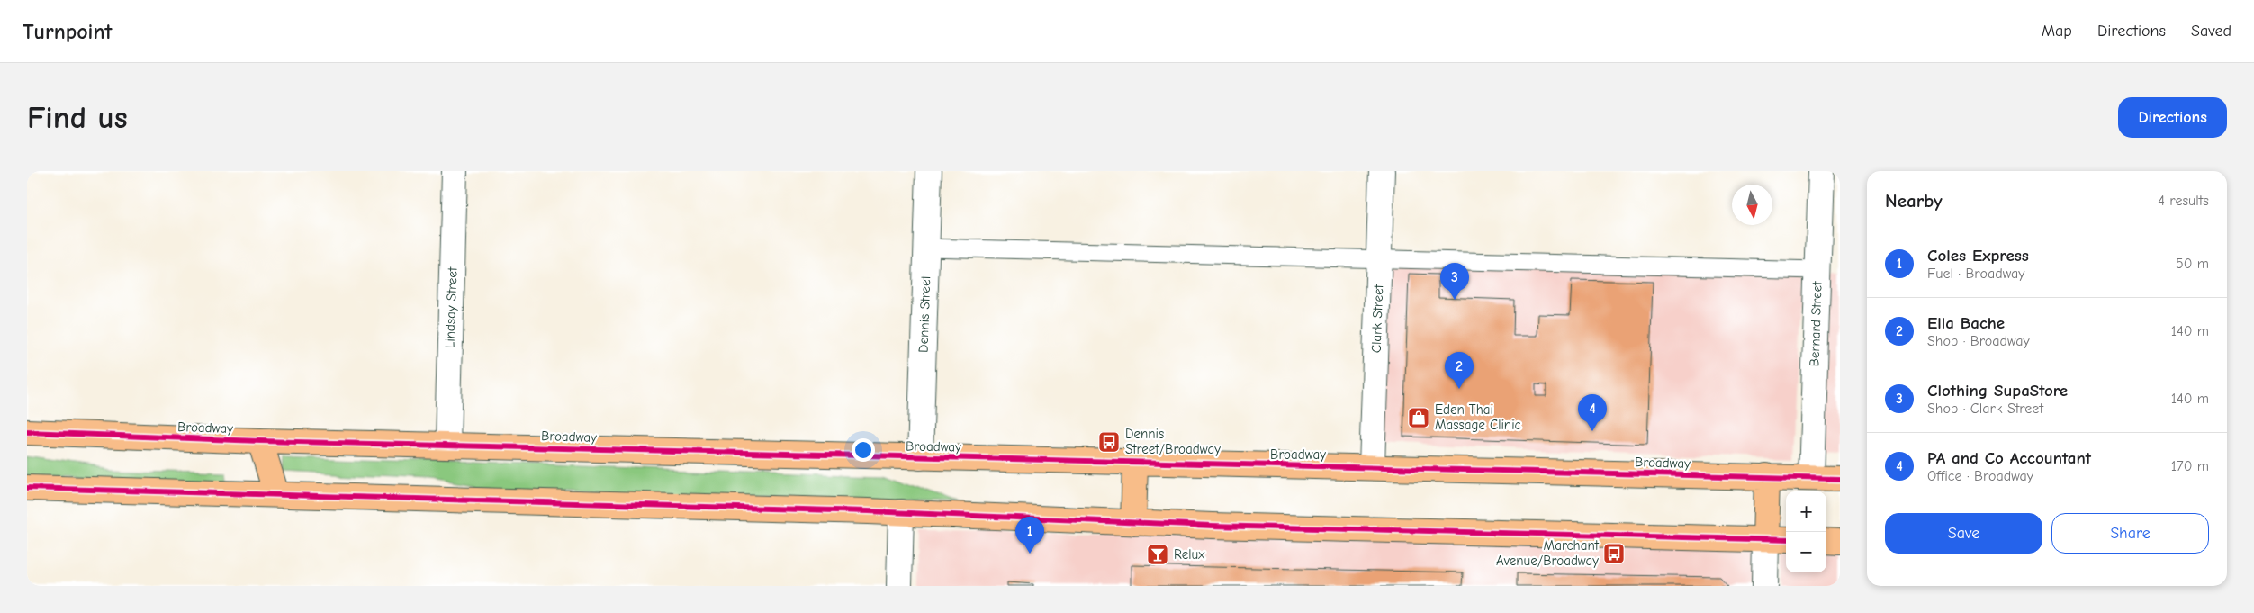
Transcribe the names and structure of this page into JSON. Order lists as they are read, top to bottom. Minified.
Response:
{"streets":{"main road":["Broadway"],"street":["Lindsay Street","Dennis Street","Clark Street","Bernard Street"]},"crossings":[["Lindsay Street","Broadway"],["Dennis Street","Broadway"],["Clark Street","Broadway"],["Bernard Street","Broadway"]],"places":{"shop":["Eden Thai Massage Clinic"],"bus stop":["Dennis Street/Broadway","Marchant Avenue/Broadway"],"bar":["Relux"]},"north":"bottom","page":{"header":"Turnpoint","nav":["Map","Directions","Saved"],"buttons":["Directions",["Save","Share"]],"title":"Find us","heading":["Nearby","4 results"],"list":[{"mark":"1","name":"Coles Express","note":"Fuel · Broadway","value":"50 m"},{"mark":"2","name":"Ella Bache","note":"Shop · Broadway","value":"140 m"},{"mark":"3","name":"Clothing SupaStore","note":"Shop · Clark Street","value":"140 m"},{"mark":"4","name":"PA and Co Accountant","note":"Office · Broadway","value":"170 m"}],"pins":["3","2","4","1"],"map_buttons":["+","−"]}}
